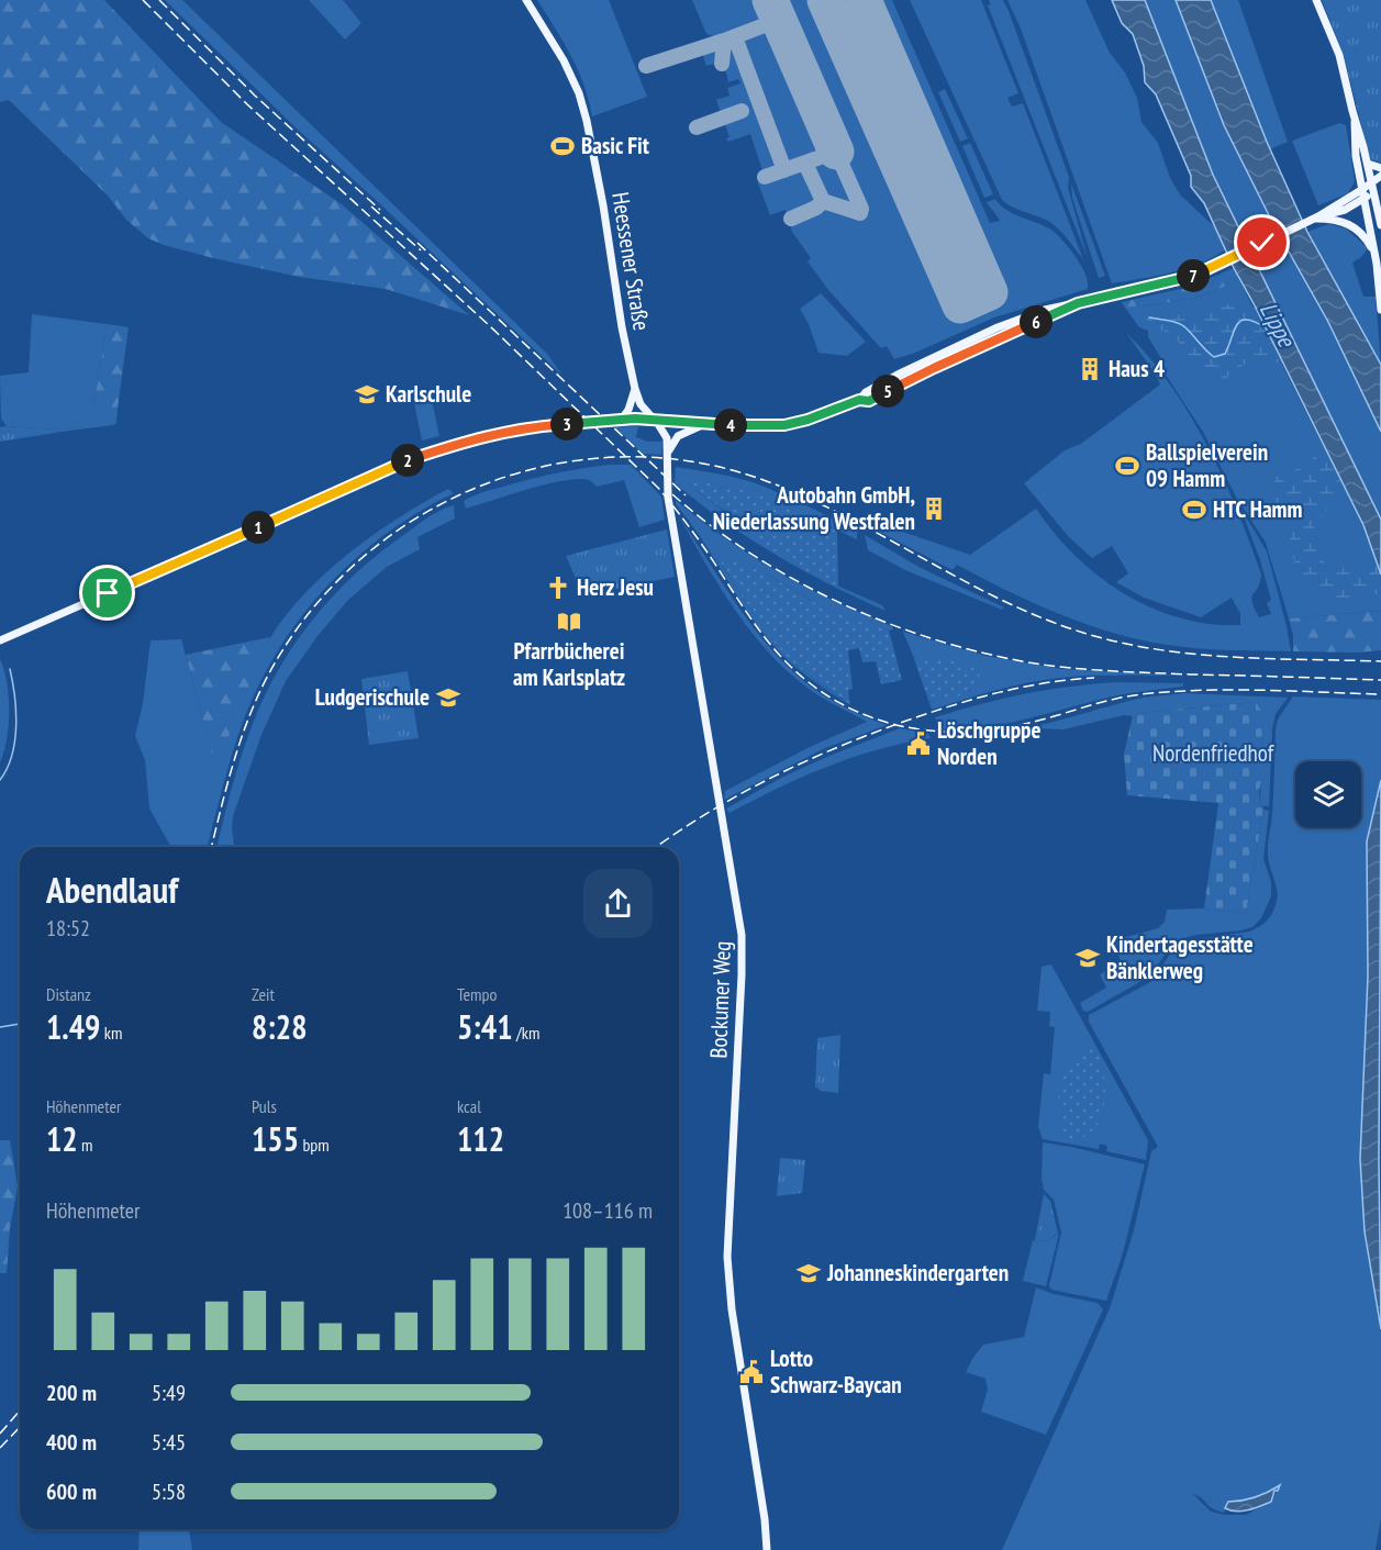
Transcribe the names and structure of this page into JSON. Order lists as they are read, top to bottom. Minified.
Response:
{"streets":{"main road":["Heessener Straße","Bockumer Weg"]},"crossings":[["Heessener Straße","Bockumer Weg"]],"water":["Lippe"],"parks":["Nordenfriedhof"],"places":{"sports":["Basic Fit","Ballspielverein 09 Hamm","HTC Hamm"],"building":["Haus 4","Autobahn GmbH, Niederlassung Westfalen"],"school or university":["Karlschule","Ludgerischule","Kindertagesstätte Bänklerweg","Johanneskindergarten"],"church":["Herz Jesu"],"library":["Pfarrbücherei am Karlsplatz"],"public building":["Löschgruppe Norden","Lotto Schwarz-Baycan"]},"page":{"pins":["7","6","5","3","4","2","1"],"heading":["Abendlauf","18:52"],"stats":[["Distanz","1.49 km"],["Zeit","8:28"],["Tempo","5:41 /km"],["Höhenmeter","12 m"],["Puls","155 bpm"],["kcal","112"]],"chart":["Höhenmeter","108–116 m"],"list":[{"name":"200 m","note":"5:49"},{"name":"400 m","note":"5:45"},{"name":"600 m","note":"5:58"}]}}
